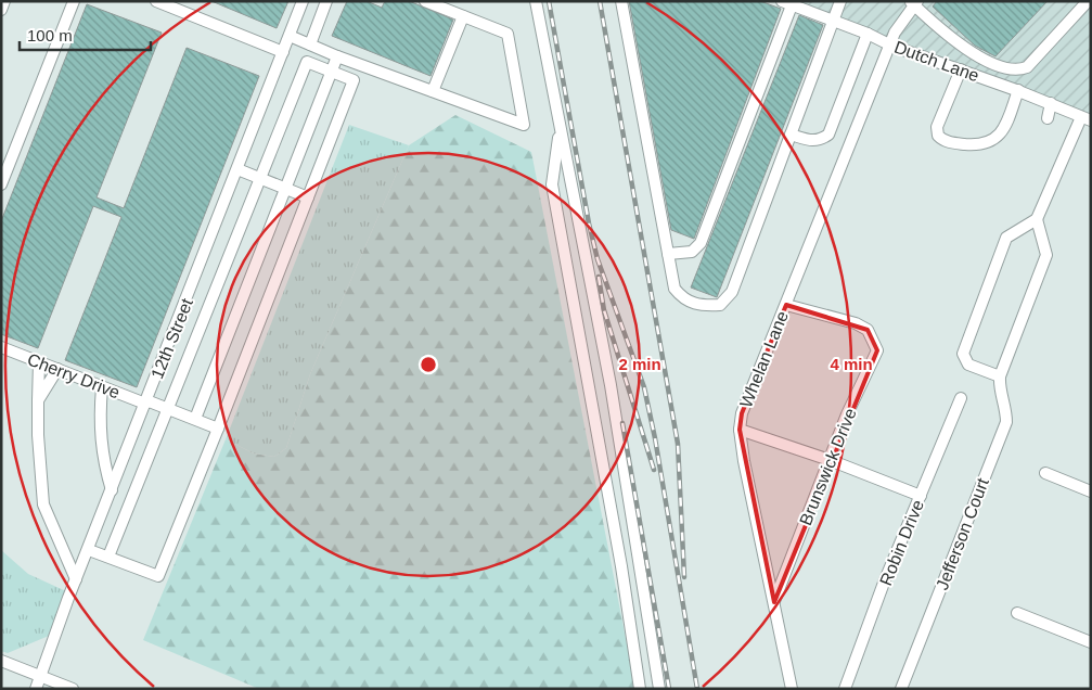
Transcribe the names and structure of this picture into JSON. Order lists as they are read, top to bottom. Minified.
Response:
{"streets":{"street":["Dutch Lane","12th Street","Whelan Lane","Cherry Drive","Brunswick Drive","Jefferson Court","Robin Drive"]},"crossings":[["Dutch Lane","Whelan Lane"],["12th Street","Cherry Drive"],["Whelan Lane","Brunswick Drive"]],"scale_bar":"100 m","rings":["2 min","4 min"]}
